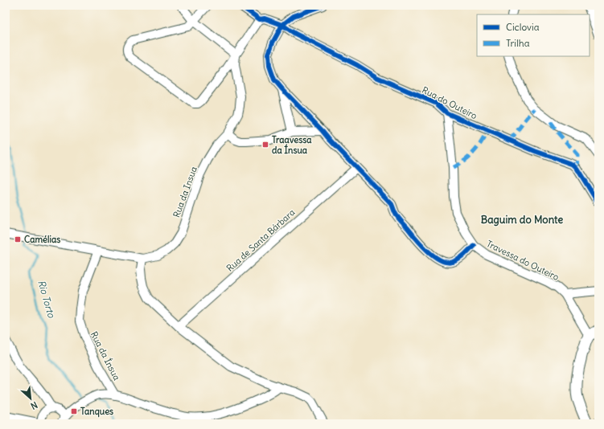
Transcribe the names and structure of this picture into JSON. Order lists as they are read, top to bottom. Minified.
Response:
{"streets":{"street":["Rua do Outeiro","Rua da Insua","Rua de Santa Bárbara","Travessa do Outeiro","Rua da Ínsua"]},"crossings":[["Rua do Outeiro","Travessa do Outeiro"],["Rua da Insua","Rua da Ínsua"]],"districts":["Baguim do Monte"],"water":["Rio Torto"],"places":{"transit":["Traavessa da Ínsua","Camélias","Tanques"]},"legend":["Ciclovia","Trilha"],"north":"bottom right"}
